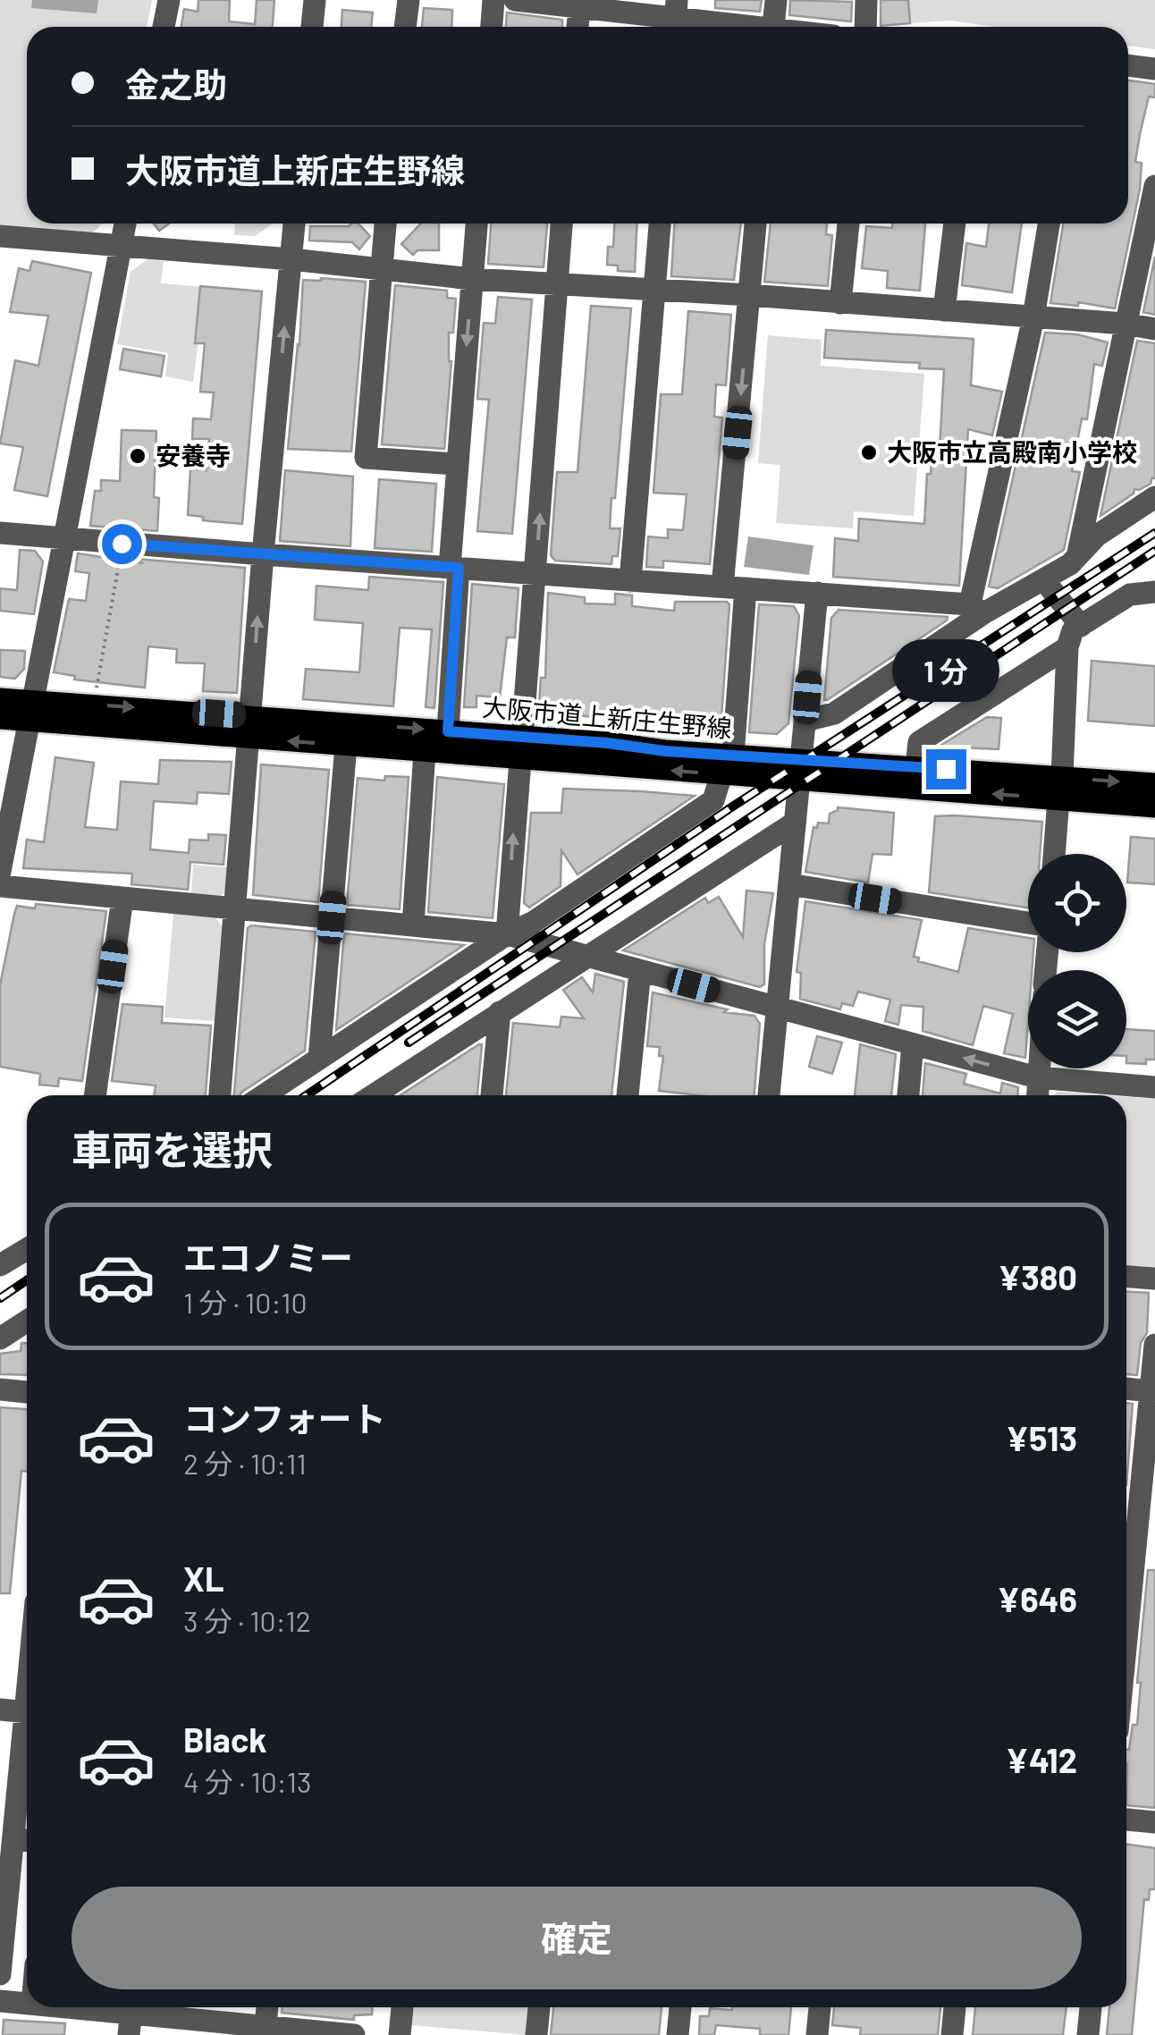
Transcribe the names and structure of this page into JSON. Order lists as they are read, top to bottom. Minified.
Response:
{"streets":{"main road":["大阪市道上新庄生野線"]},"places":["大阪市立高殿南小学校","安養寺"],"page":{"banner":["金之助","大阪市道上新庄生野線"],"bubble":"1 分","heading":"車両を選択","list":[{"name":"エコノミー","note":"1 分 · 10:10","value":"¥380"},{"name":"コンフォート","note":"2 分 · 10:11","value":"¥513"},{"name":"XL","note":"3 分 · 10:12","value":"¥646"},{"name":"Black","note":"4 分 · 10:13","value":"¥412"}],"buttons":"確定"}}
